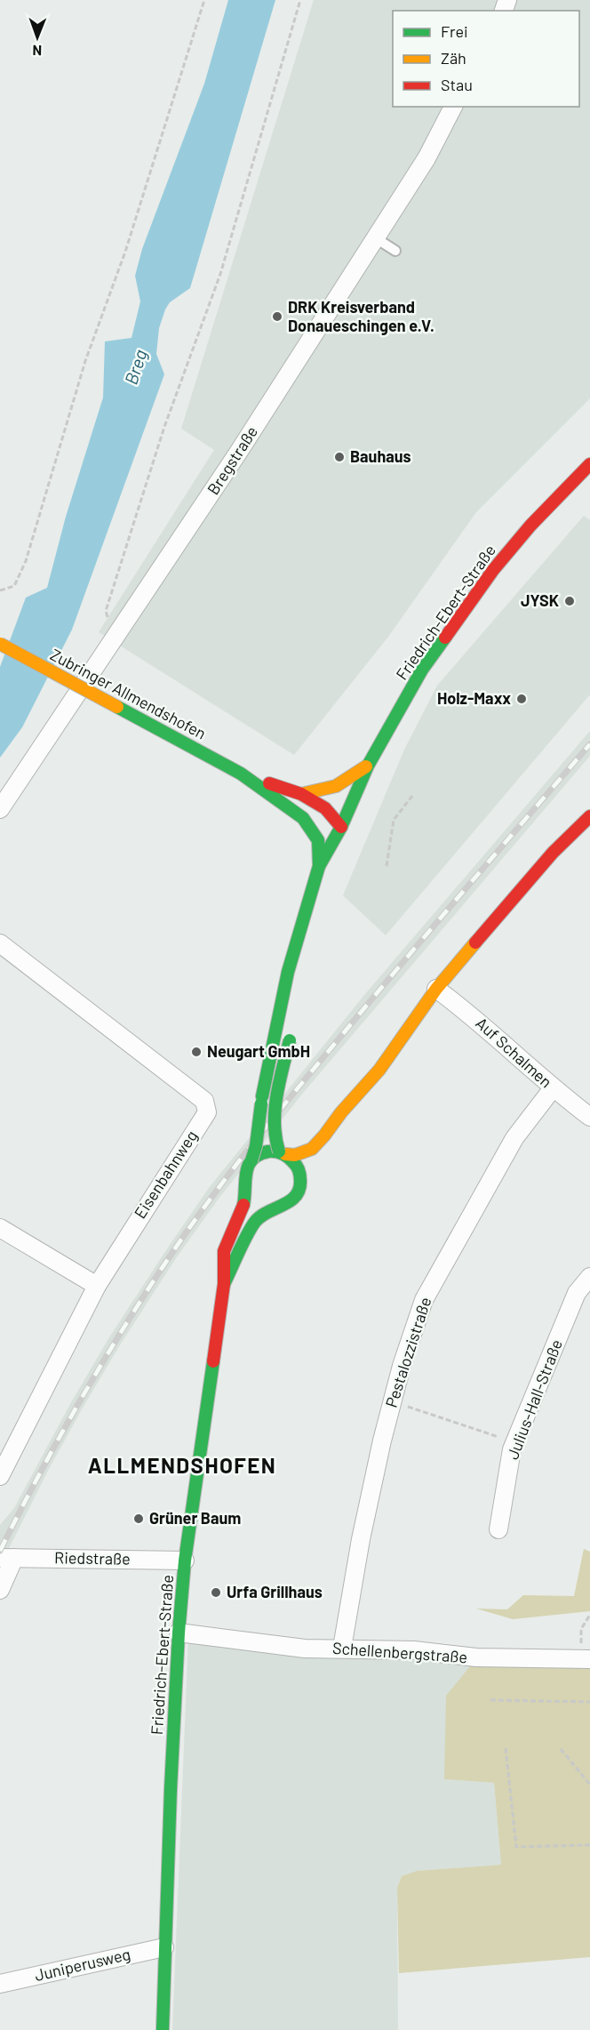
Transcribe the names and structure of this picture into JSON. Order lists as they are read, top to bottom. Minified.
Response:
{"streets":{"main road":["Friedrich-Ebert-Straße","Zubringer Allmendshofen"],"street":["Bregstraße","Auf Schalmen","Eisenbahnweg","Pestalozzistraße","Julius-Hall-Straße","Riedstraße","Schellenbergstraße","Juniperusweg"]},"crossings":[["Friedrich-Ebert-Straße","Riedstraße"],["Friedrich-Ebert-Straße","Schellenbergstraße"],["Friedrich-Ebert-Straße","Juniperusweg"],["Auf Schalmen","Pestalozzistraße"],["Pestalozzistraße","Schellenbergstraße"]],"districts":["ALLMENDSHOFEN"],"water":["Breg"],"places":["DRK Kreisverband Donaueschingen e.V.","Bauhaus","JYSK","Holz-Maxx","Neugart GmbH","Grüner Baum","Urfa Grillhaus"],"legend":["Frei","Zäh","Stau"],"north":"bottom"}
